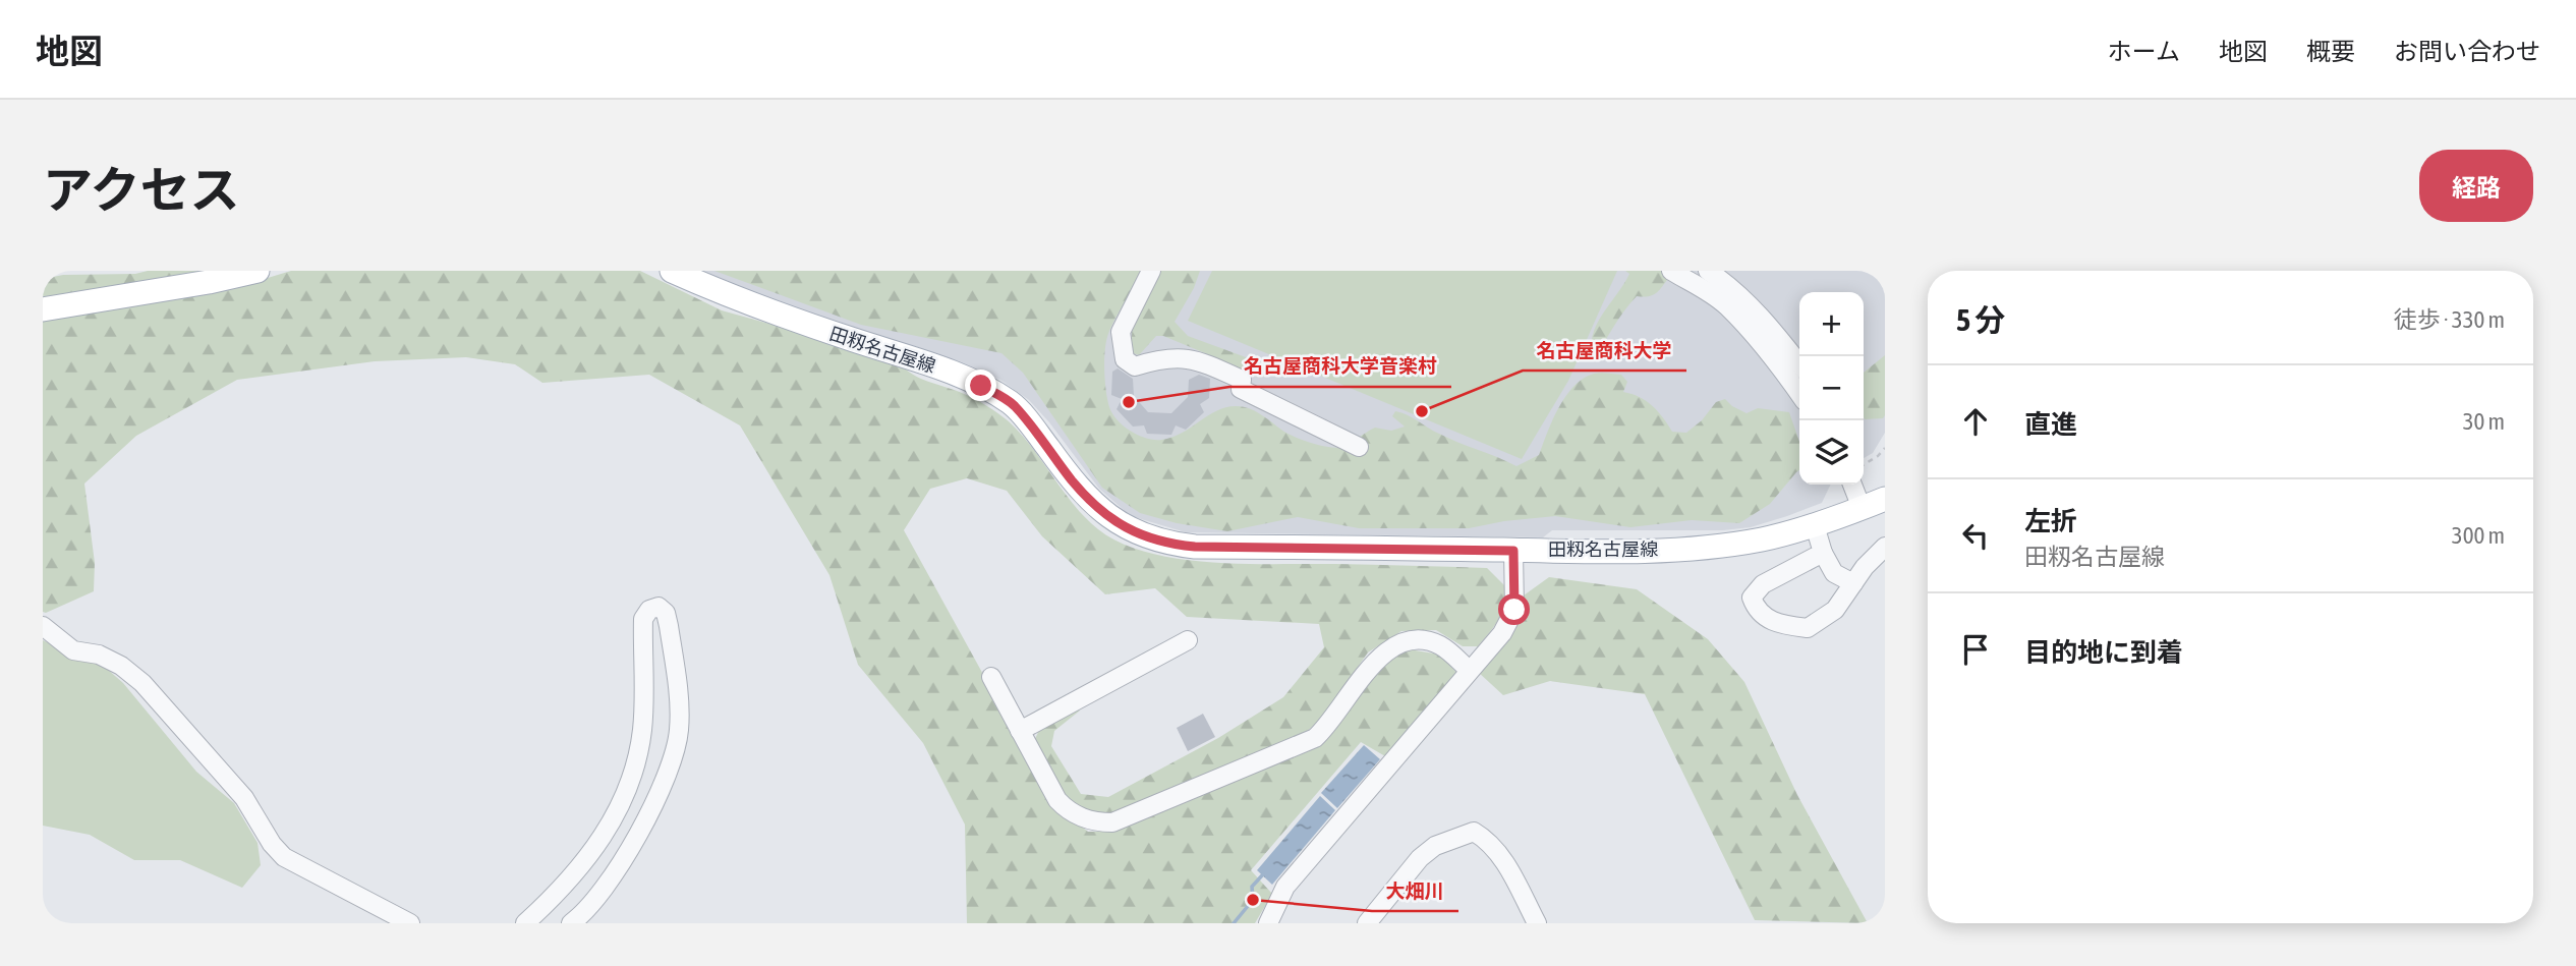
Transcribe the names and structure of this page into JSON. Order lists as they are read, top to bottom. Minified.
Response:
{"streets":{"main road":["田籾名古屋線"]},"places":["名古屋商科大学音楽村","名古屋商科大学","大畑川"],"page":{"header":"地図","nav":["ホーム","地図","概要","お問い合わせ"],"title":"アクセス","buttons":"経路","heading":["5 分","徒歩 · 330 m"],"map_buttons":["+","−"],"list":[["直進","30 m"],["左折","田籾名古屋線","300 m"],"目的地に到着"]}}
